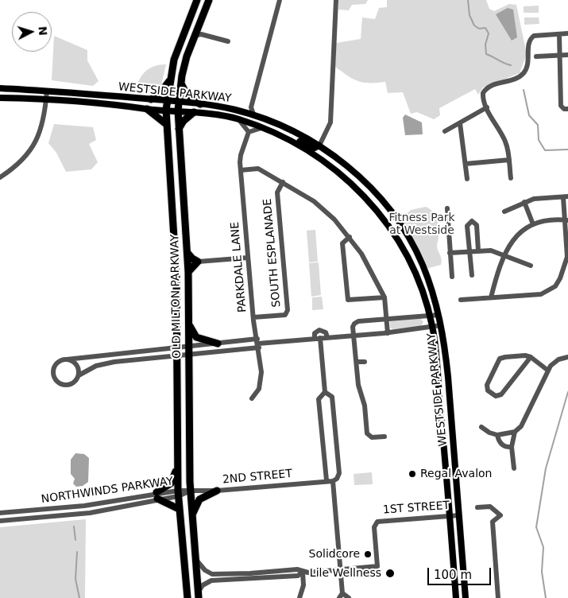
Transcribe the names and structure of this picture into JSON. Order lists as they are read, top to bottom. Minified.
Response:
{"streets":{"highway":["OLD MILTON PARKWAY"],"main road":["WESTSIDE PARKWAY"],"street":["SOUTH ESPLANADE","PARKDALE LANE","2ND STREET","NORTHWINDS PARKWAY","1ST STREET"]},"crossings":[["WESTSIDE PARKWAY","OLD MILTON PARKWAY"],["WESTSIDE PARKWAY","1ST STREET"],["SOUTH ESPLANADE","PARKDALE LANE"],["OLD MILTON PARKWAY","2ND STREET"],["OLD MILTON PARKWAY","NORTHWINDS PARKWAY"],["OLD MILTON PARKWAY","1ST STREET"],["2ND STREET","NORTHWINDS PARKWAY"]],"parks":["Fitness Park at Westside"],"places":["Regal Avalon","Solidcore","Lile Wellness"],"scale_bar":"100 m","north":"right"}
